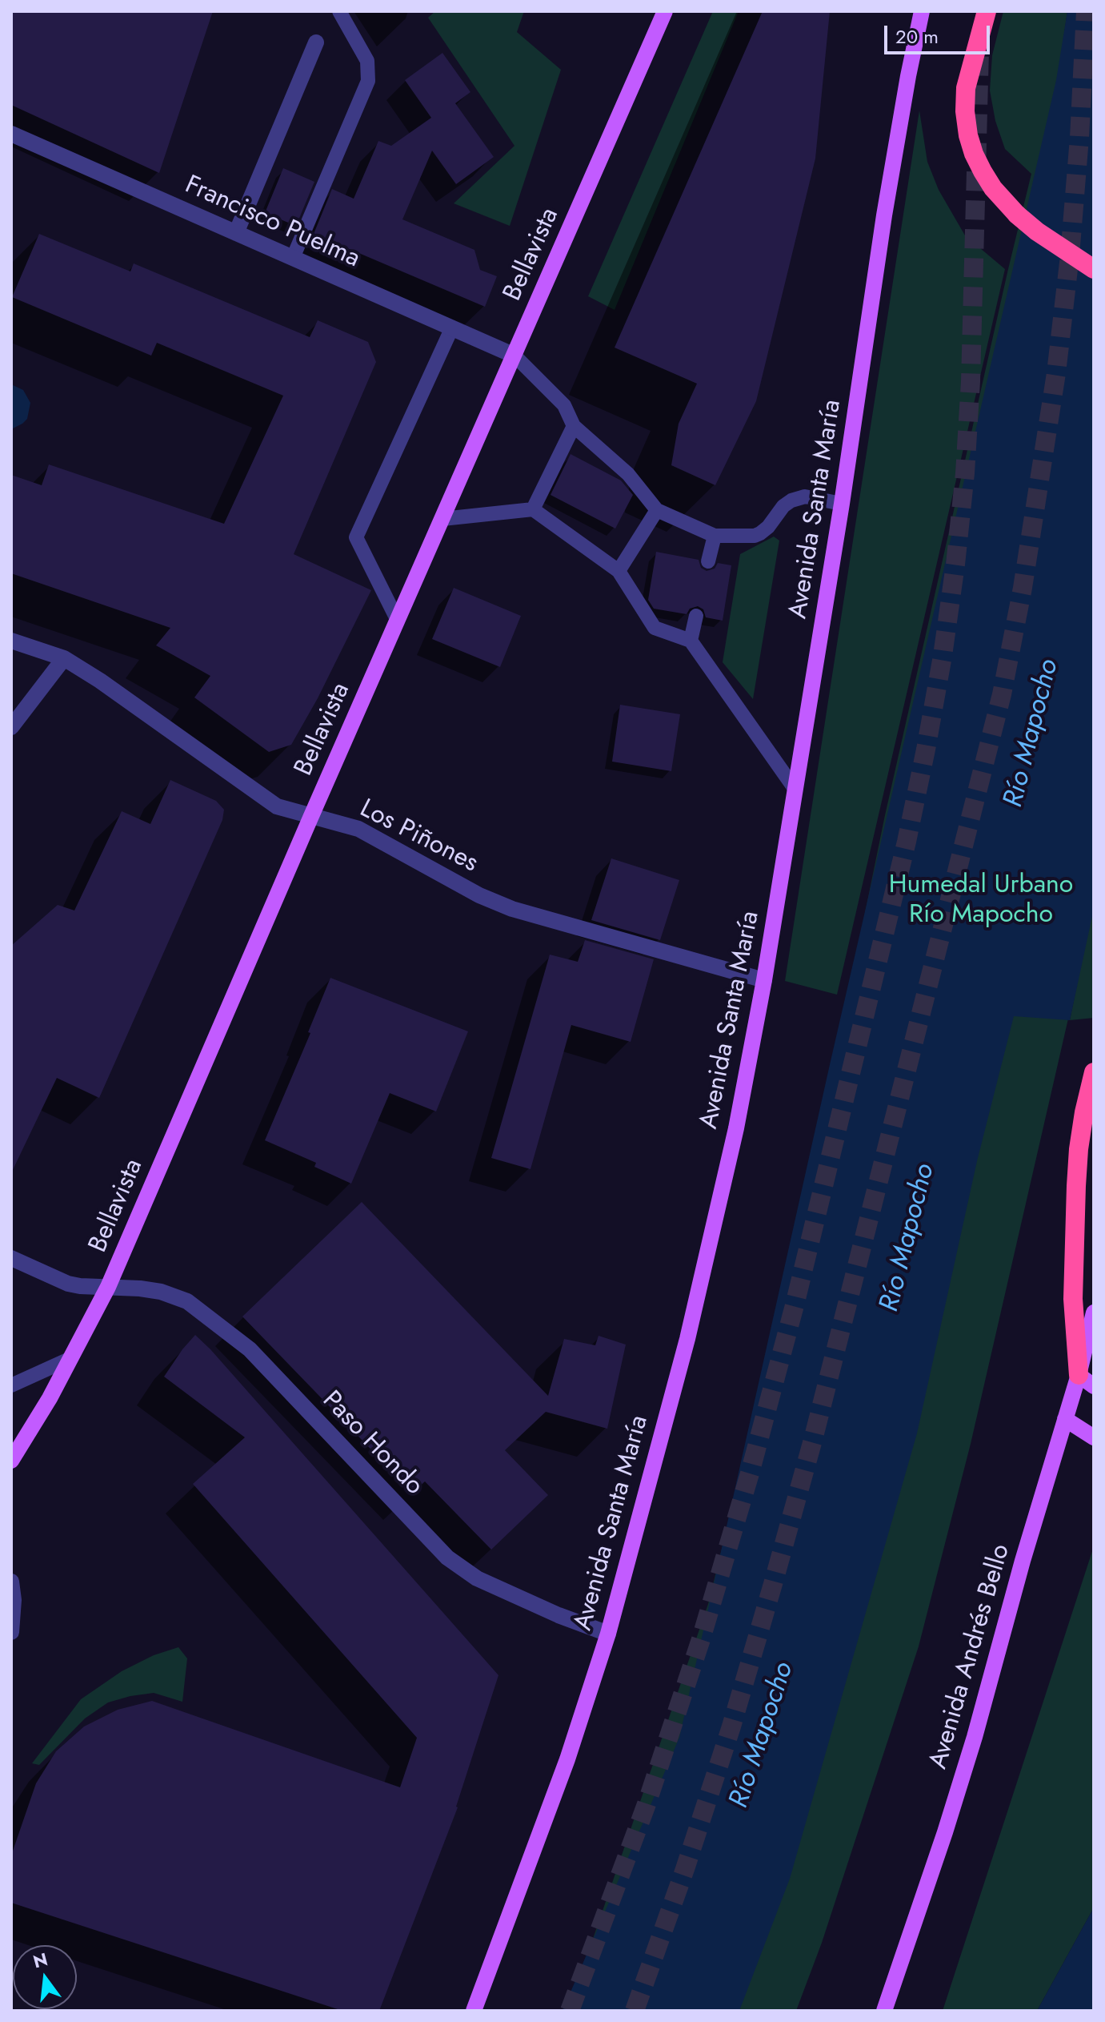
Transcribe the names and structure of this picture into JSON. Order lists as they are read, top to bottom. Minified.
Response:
{"streets":{"main road":["Bellavista","Avenida Santa María","Avenida Andrés Bello"],"street":["Francisco Puelma","Los Piñones","Paso Hondo"]},"crossings":[["Francisco Puelma","Bellavista"],["Bellavista","Los Piñones"],["Bellavista","Paso Hondo"],["Avenida Santa María","Los Piñones"],["Avenida Santa María","Paso Hondo"]],"water":["Río Mapocho"],"parks":["Humedal Urbano Río Mapocho"],"scale_bar":"20 m","north":"top"}
